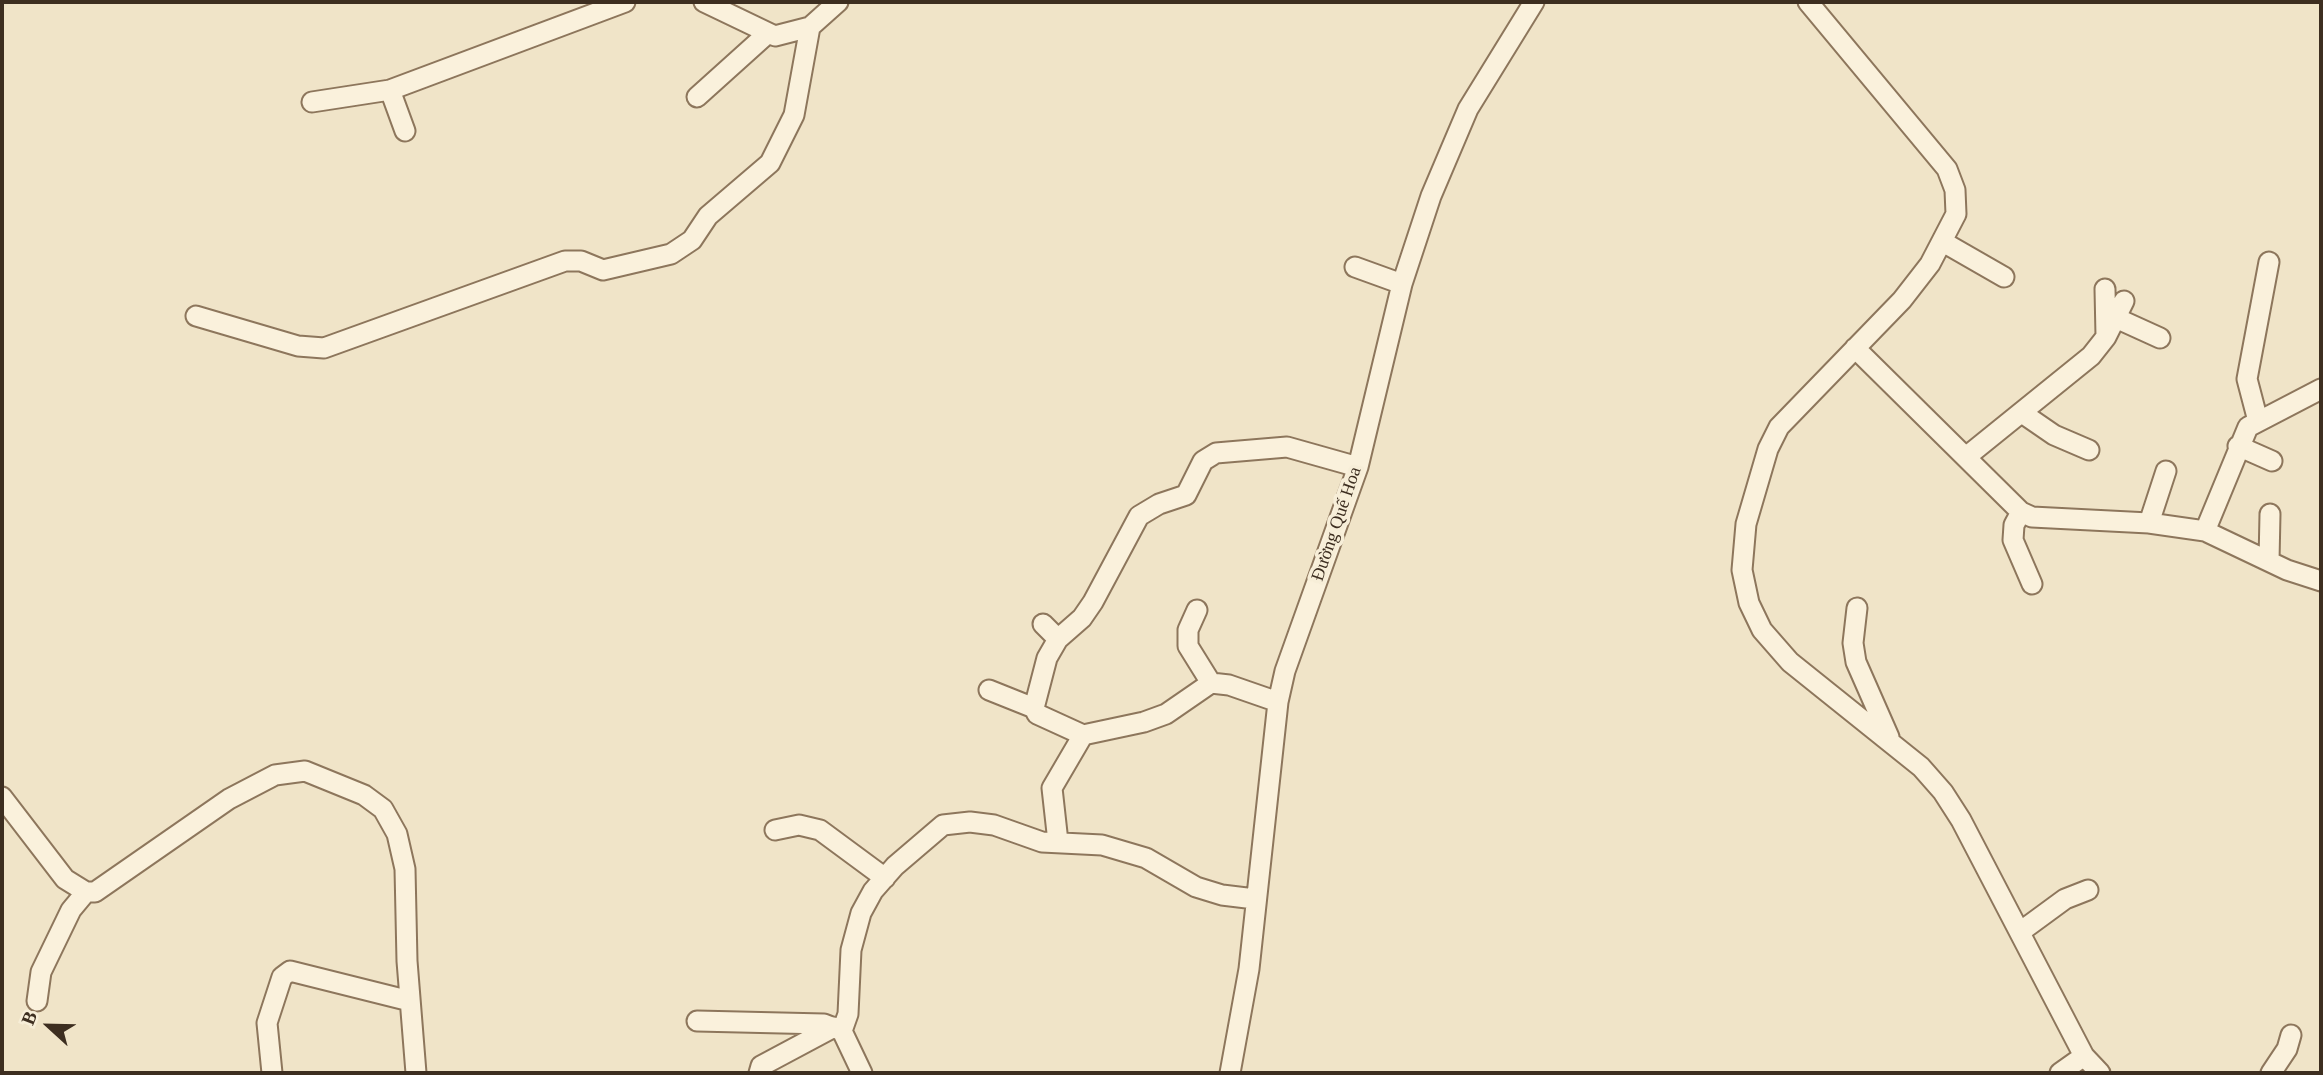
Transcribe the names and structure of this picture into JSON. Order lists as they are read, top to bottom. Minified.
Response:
{"streets":{"street":["Đường Quế Hoa"]},"north":"left"}
